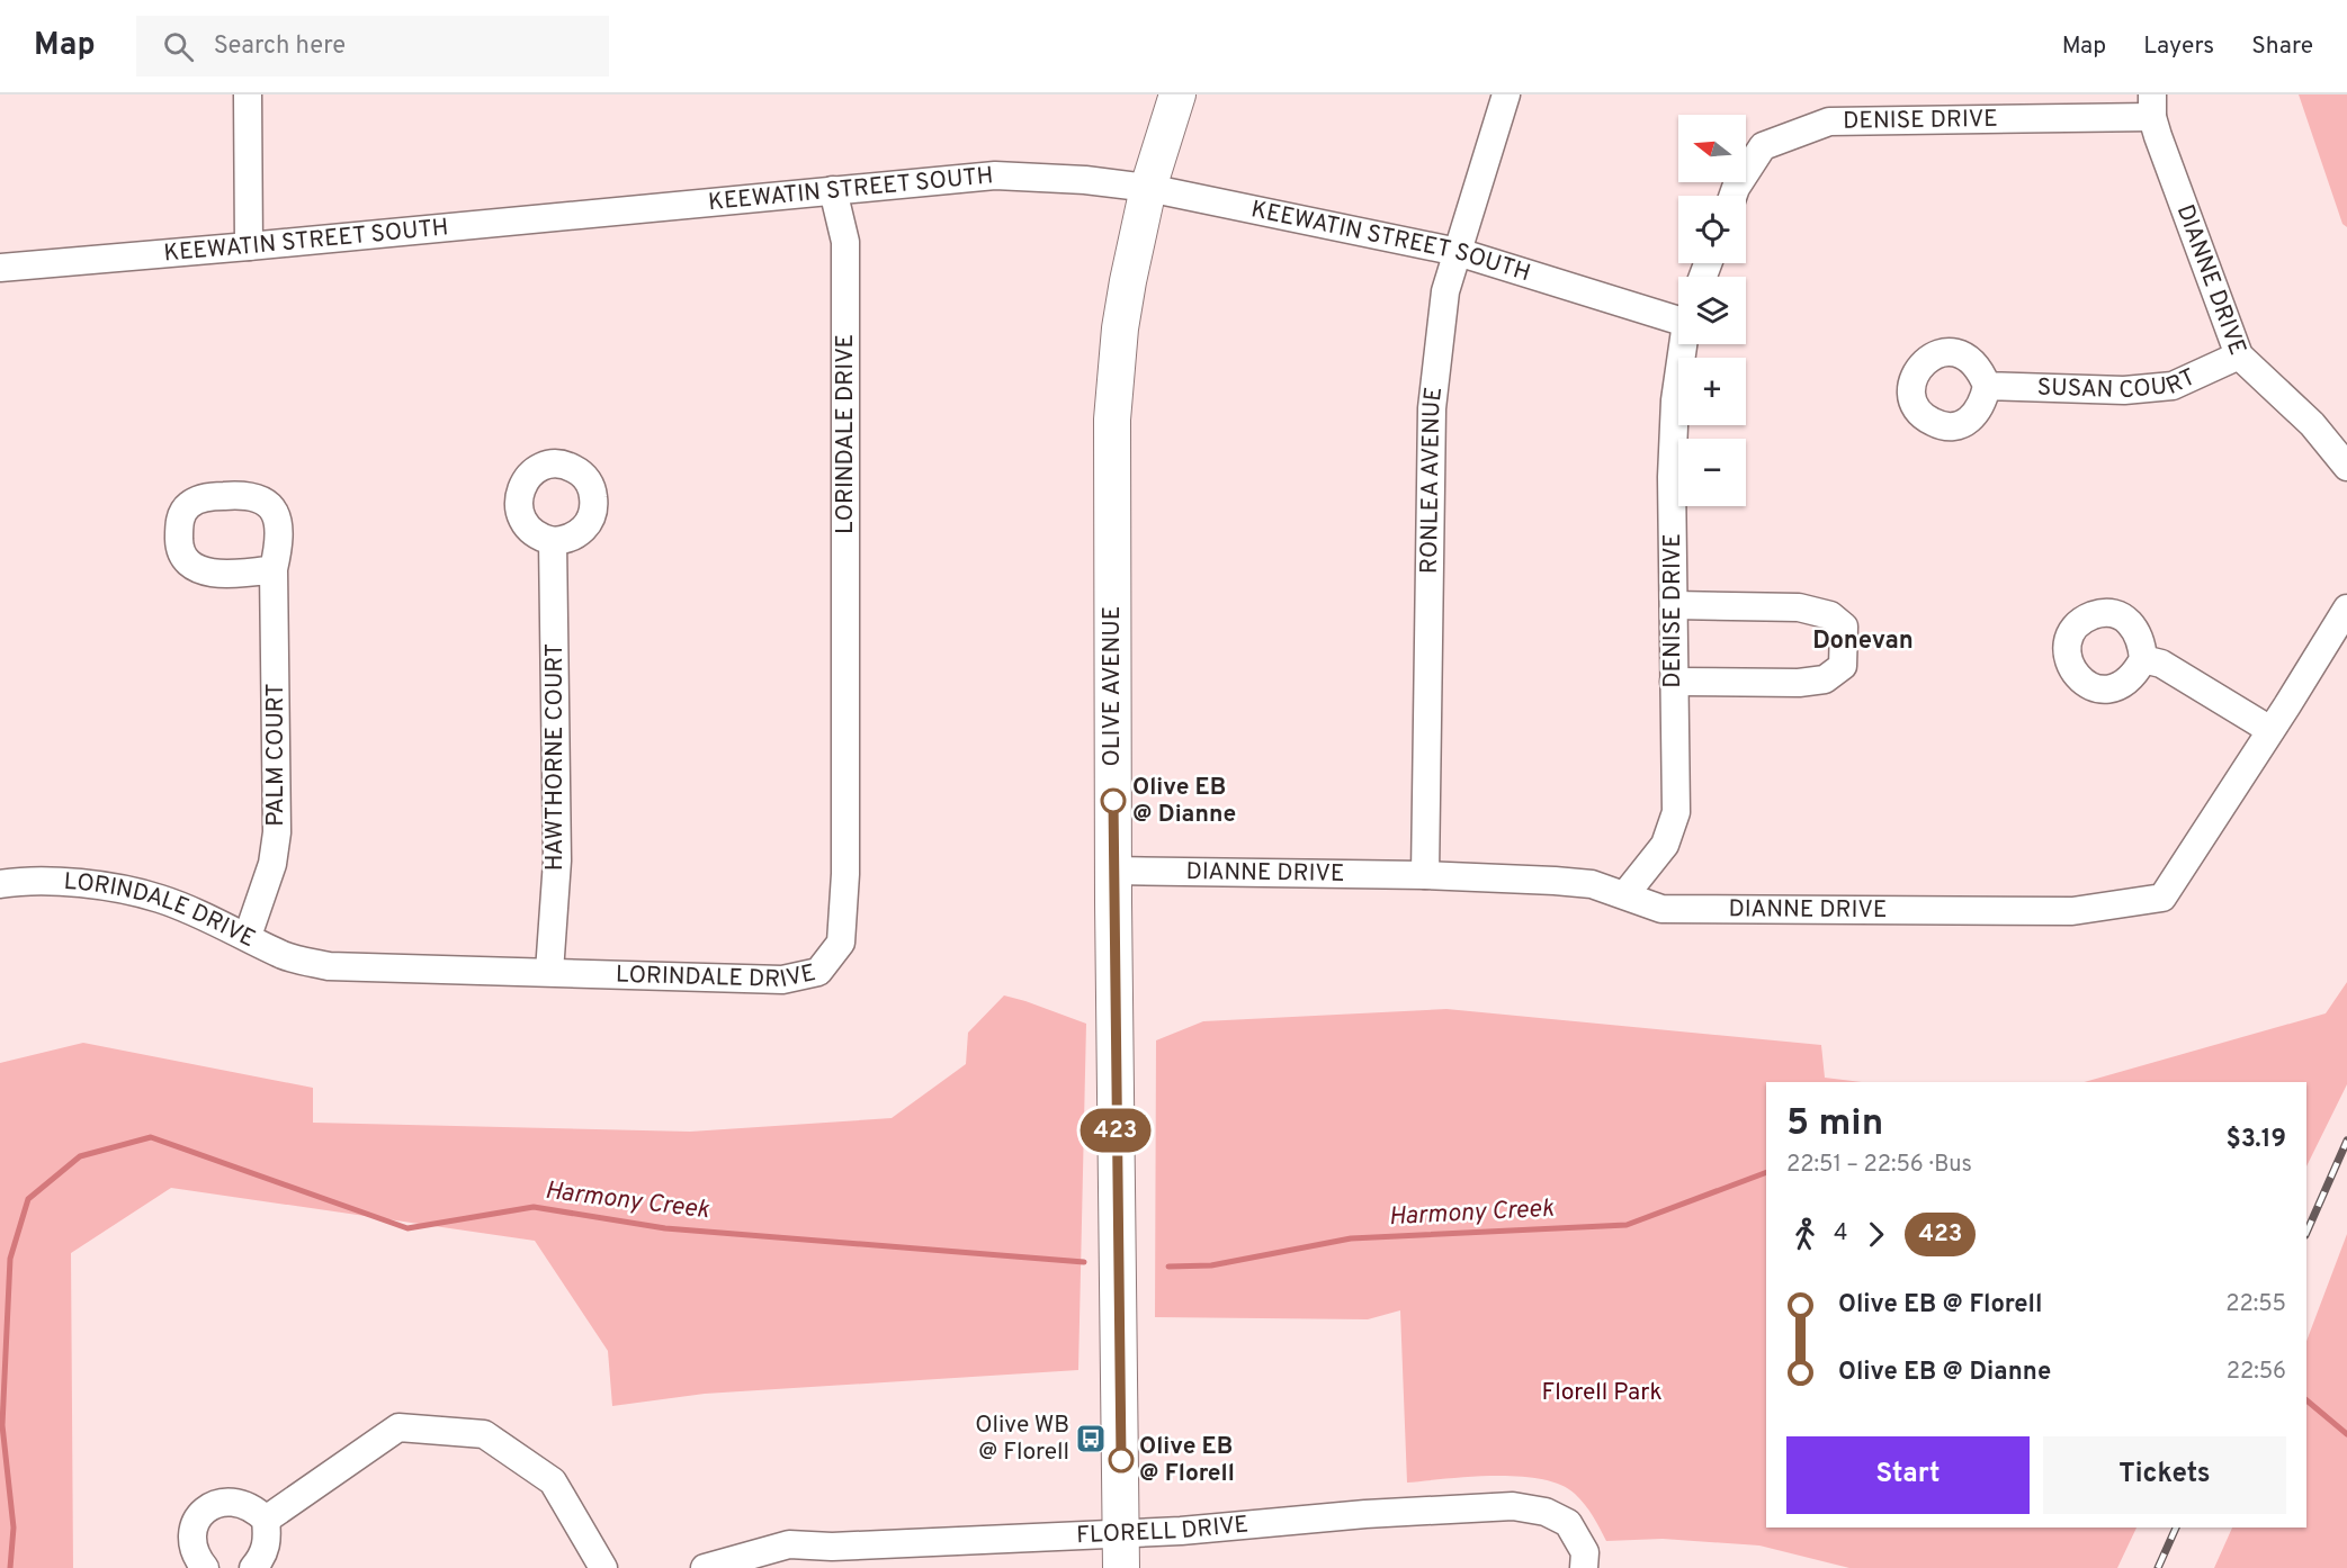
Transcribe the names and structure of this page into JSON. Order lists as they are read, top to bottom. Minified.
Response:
{"streets":{"main road":["OLIVE AVENUE"],"street":["DENISE DRIVE","KEEWATIN STREET SOUTH","DIANNE DRIVE","SUSAN COURT","LORINDALE DRIVE","RONLEA AVENUE","PALM COURT","HAWTHORNE COURT","FLORELL DRIVE"]},"crossings":[["DENISE DRIVE","DIANNE DRIVE"],["KEEWATIN STREET SOUTH","LORINDALE DRIVE"],["KEEWATIN STREET SOUTH","RONLEA AVENUE"],["KEEWATIN STREET SOUTH","OLIVE AVENUE"],["DIANNE DRIVE","SUSAN COURT"],["DIANNE DRIVE","RONLEA AVENUE"],["DIANNE DRIVE","OLIVE AVENUE"],["LORINDALE DRIVE","PALM COURT"],["LORINDALE DRIVE","HAWTHORNE COURT"],["OLIVE AVENUE","FLORELL DRIVE"]],"districts":["Donevan"],"water":["Harmony Creek"],"parks":["Florell Park"],"places":{"other":["Olive EB @ Dianne","Olive EB @ Florell"],"bus stop":["Olive WB @ Florell"]},"lines":["bus line 423"],"north":"left","page":{"header":"Map","search":"Search here","nav":["Map","Layers","Share"],"on_map":"423","map_buttons":["+","−"],"heading":["5 min","22:51 – 22:56 · Bus","$3.19"],"legs":["4","423"],"list":[{"name":"Olive EB @ Florell","value":"22:55"},{"name":"Olive EB @ Dianne","value":"22:56"}],"buttons":["Start","Tickets"]}}
